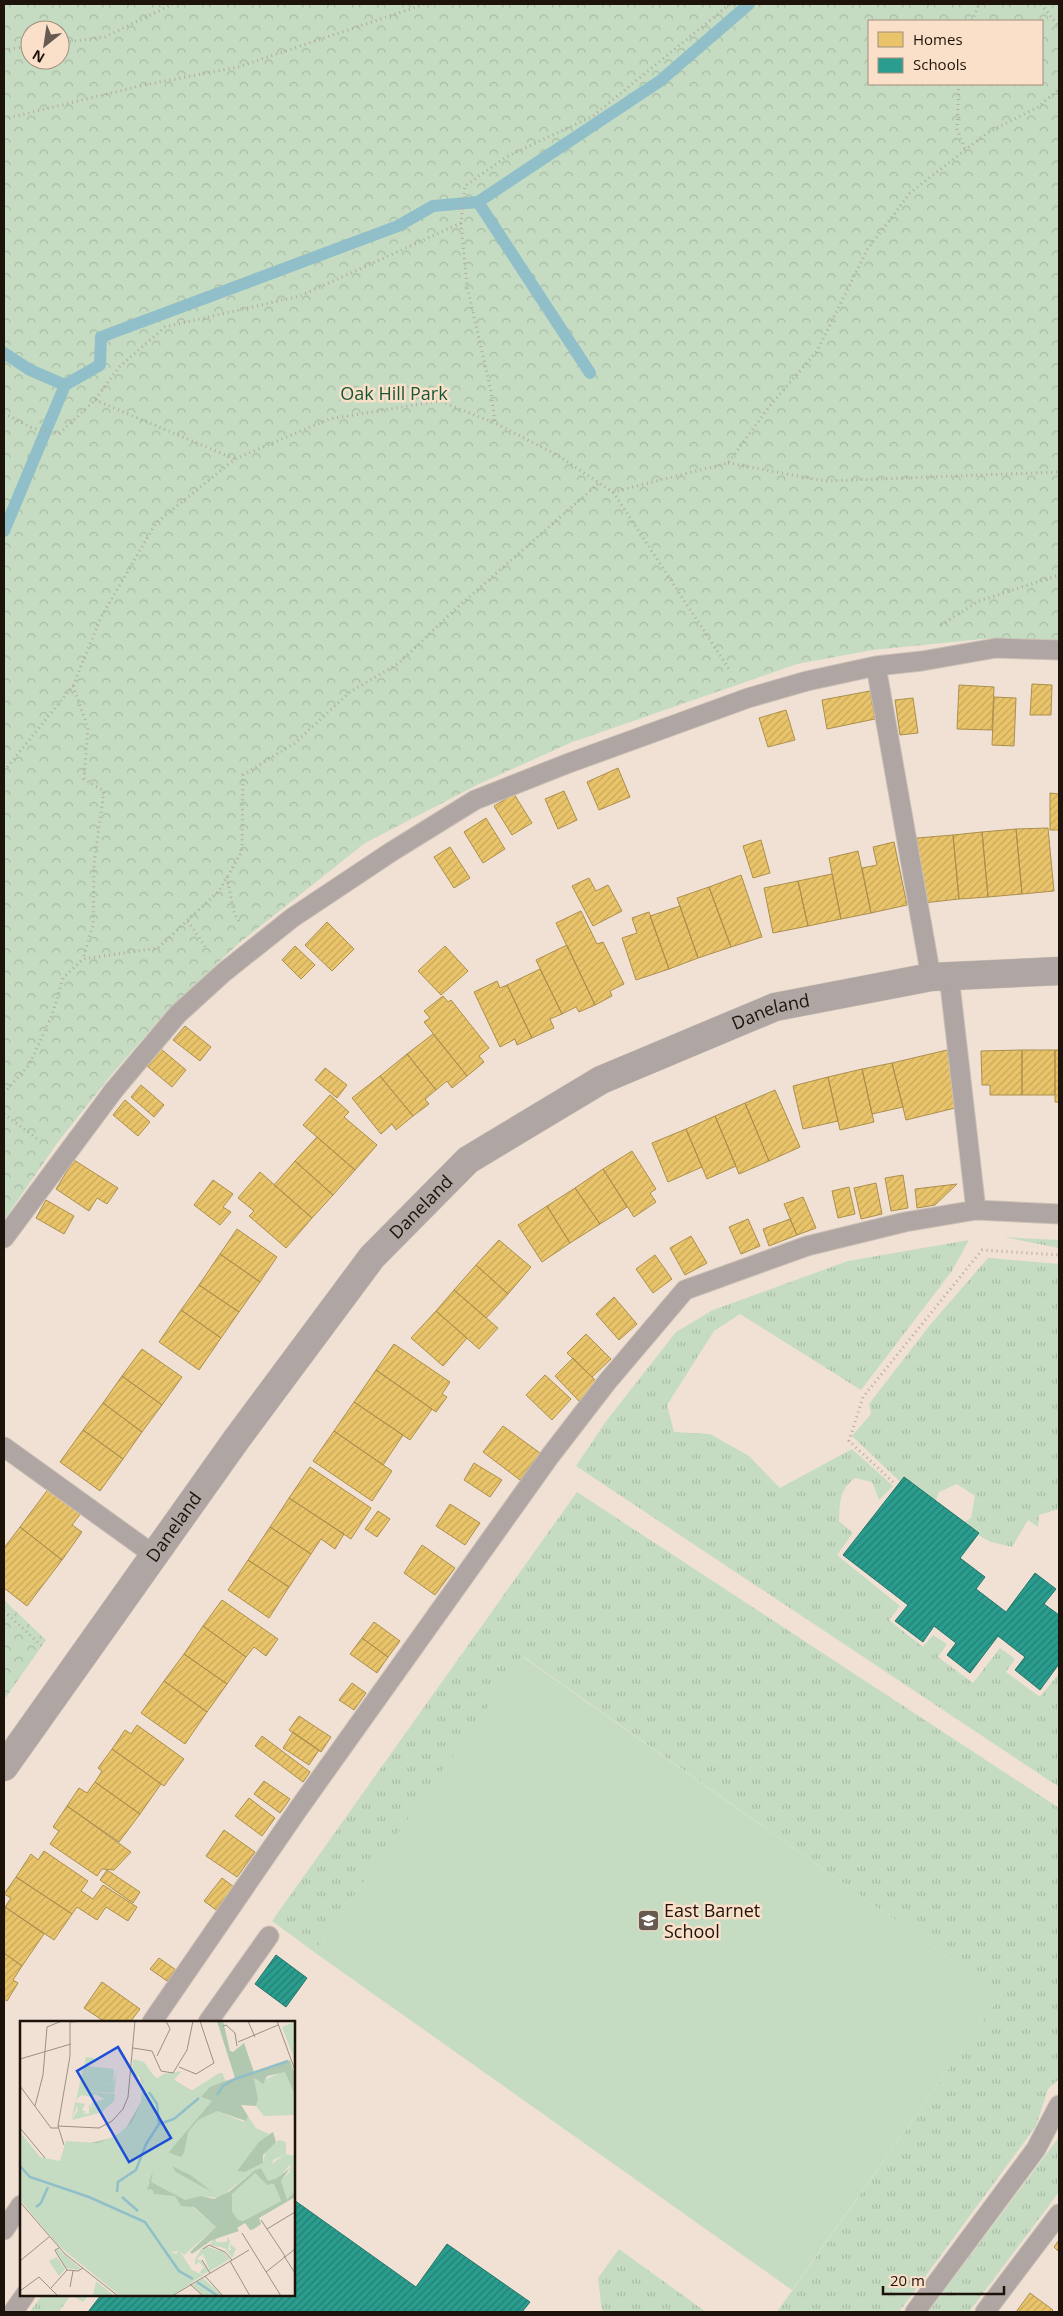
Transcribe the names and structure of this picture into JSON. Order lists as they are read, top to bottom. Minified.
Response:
{"streets":{"street":["Daneland"]},"parks":["Oak Hill Park"],"places":{"school or university":["East Barnet School"]},"legend":["Homes","Schools"],"scale_bar":"20 m","north":"bottom left"}
